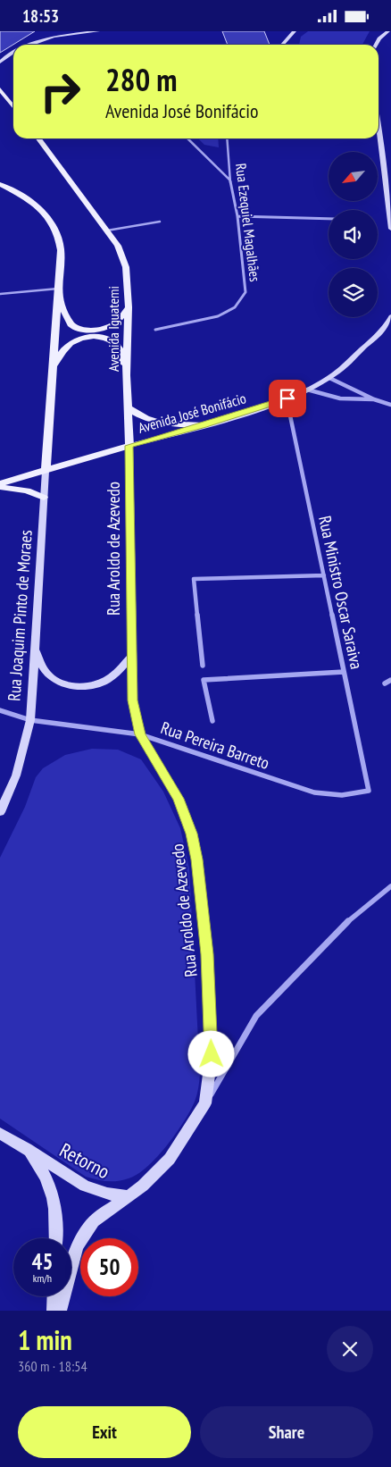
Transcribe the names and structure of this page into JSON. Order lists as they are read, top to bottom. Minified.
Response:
{"streets":{"main road":["Avenida Iguatemi","Avenida José Bonifácio","Rua Aroldo de Azevedo","Rua Joaquim Pinto de Moraes","Retorno"],"street":["Rua Ezequiel Magalhães","Rua Ministro Oscar Saraiva","Rua Pereira Barreto"]},"crossings":[["Avenida Iguatemi","Avenida José Bonifácio"],["Avenida Iguatemi","Rua Aroldo de Azevedo"],["Avenida José Bonifácio","Rua Aroldo de Azevedo"],["Avenida José Bonifácio","Rua Ministro Oscar Saraiva"],["Avenida José Bonifácio","Rua Joaquim Pinto de Moraes"],["Rua Aroldo de Azevedo","Rua Pereira Barreto"],["Rua Aroldo de Azevedo","Retorno"],["Rua Ministro Oscar Saraiva","Rua Pereira Barreto"],["Rua Joaquim Pinto de Moraes","Rua Pereira Barreto"]],"north":"bottom left","page":{"status":"18:53","turn":["280 m","Avenida José Bonifácio"],"speed":"45 km/h","limit":"50","heading":["1 min","360 m · 18:54"],"buttons":["Exit","Share"]}}
